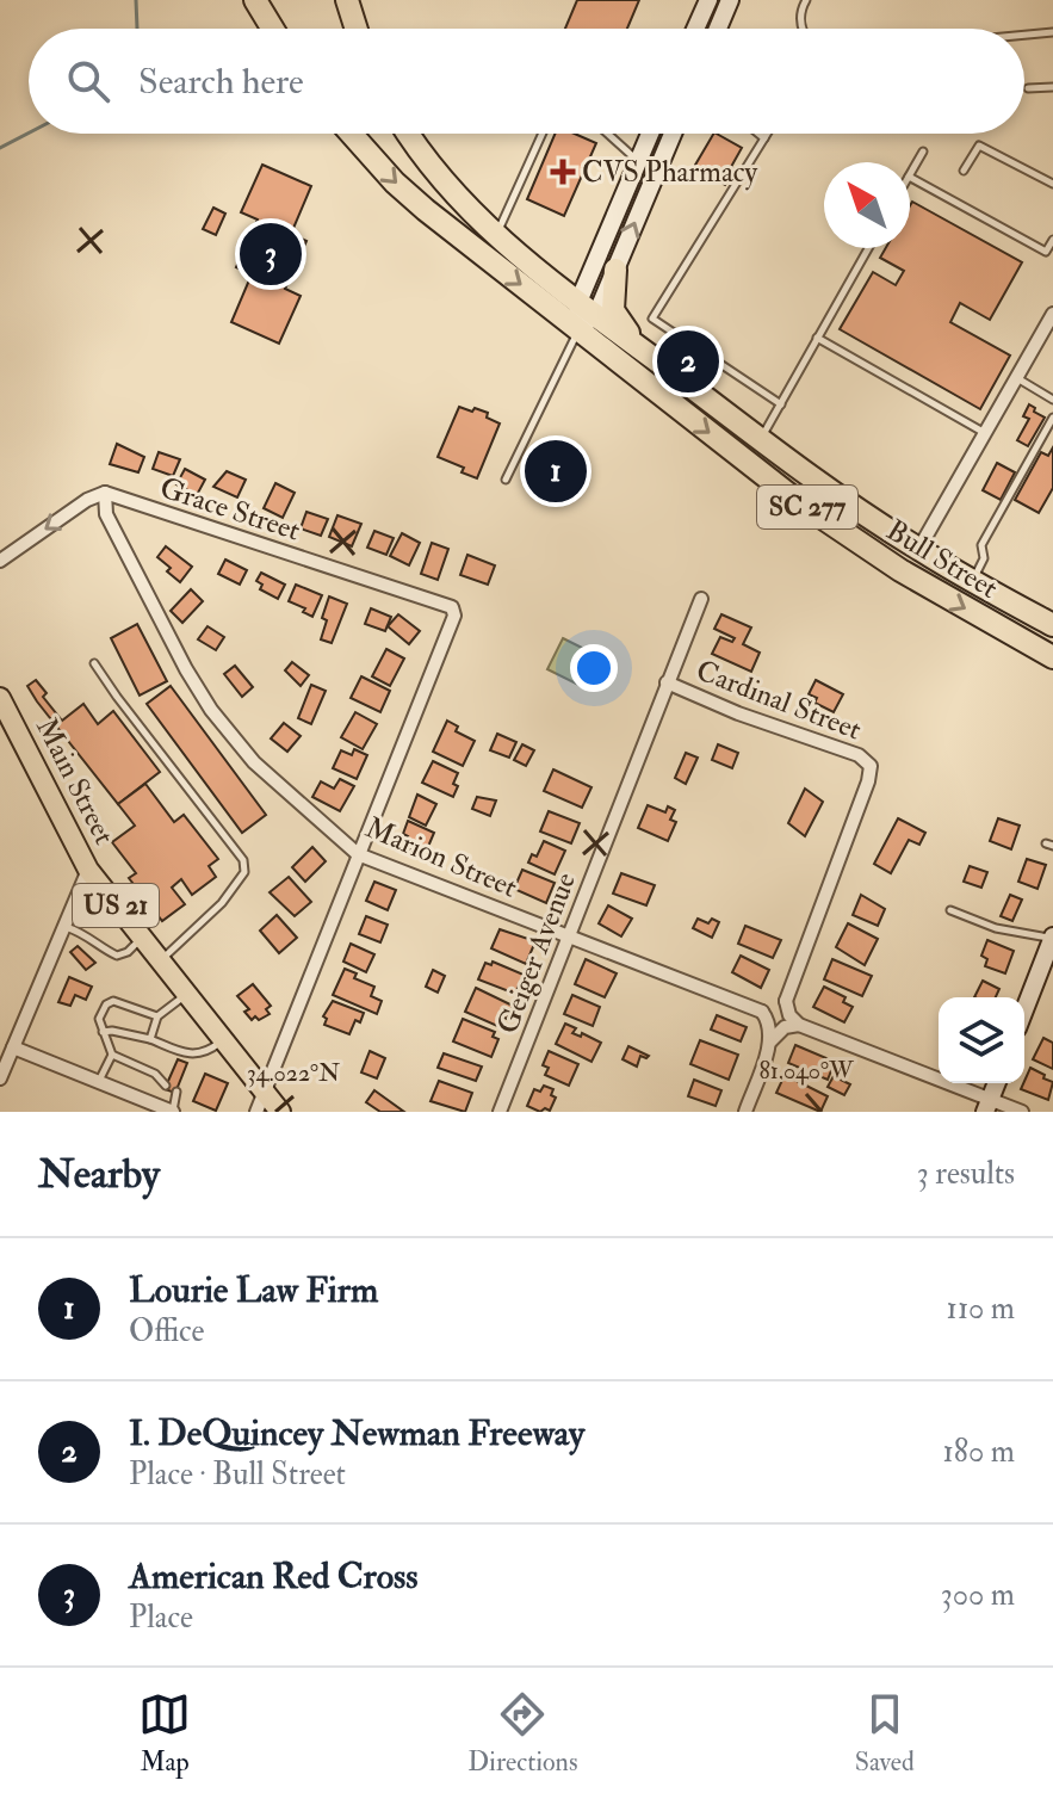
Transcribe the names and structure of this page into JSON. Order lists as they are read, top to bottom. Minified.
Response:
{"streets":{"highway":["SC 277","Bull Street"],"main road":["Main Street","US 21"],"street":["Grace Street","Cardinal Street","Marion Street","Geiger Avenue"]},"crossings":[["SC 277","Bull Street"],["Grace Street","Marion Street"],["Cardinal Street","Geiger Avenue"],["Marion Street","Geiger Avenue"]],"places":{"health":["CVS Pharmacy"]},"north":"top left","page":{"search":"Search here","pins":["3","2","1"],"heading":["Nearby","3 results"],"list":[{"mark":"1","name":"Lourie Law Firm","note":"Office","value":"110 m"},{"mark":"2","name":"I. DeQuincey Newman Freeway","note":"Place · Bull Street","value":"180 m"},{"mark":"3","name":"American Red Cross","note":"Place","value":"300 m"}],"nav":["Map","Directions","Saved"]},"coordinates":["81.040°W","34.022°N"]}
